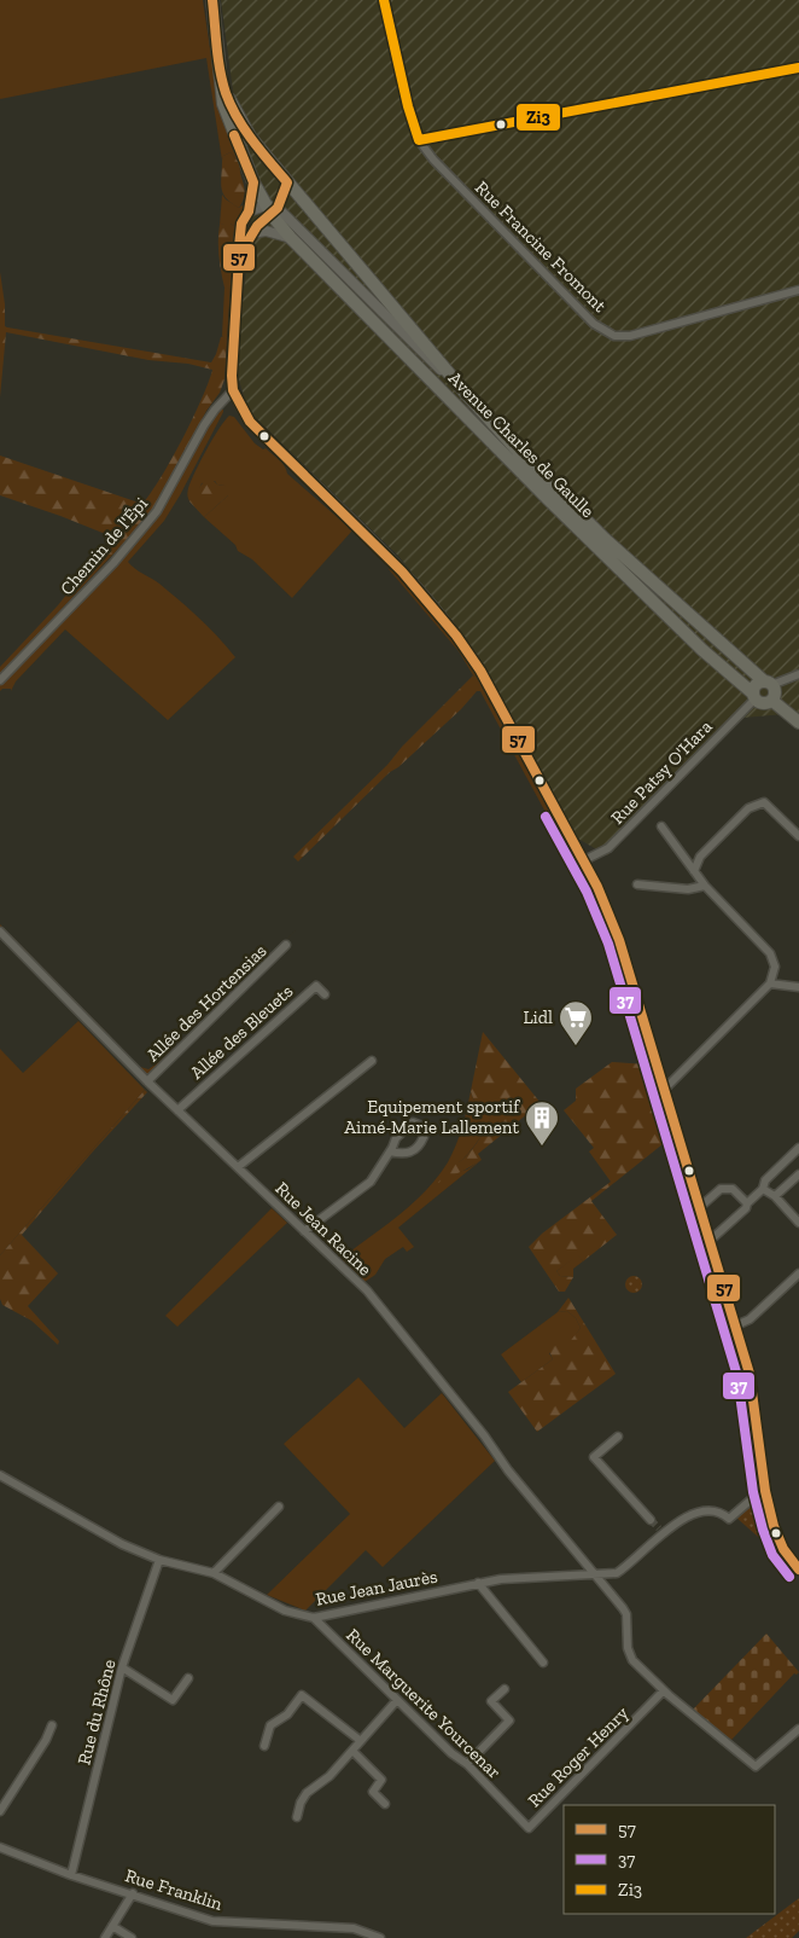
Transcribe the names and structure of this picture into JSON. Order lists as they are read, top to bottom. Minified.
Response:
{"streets":{"main road":["Avenue Charles de Gaulle"],"street":["Rue Francine Fromont","Chemin de l'Épi","Rue Patsy O'Hara","Allée des Hortensias","Allée des Bleuets","Rue Jean Racine","Rue Jean Jaurès","Rue Marguerite Yourcenar","Rue du Rhône","Rue Roger Henry","Rue Franklin"]},"crossings":[["Avenue Charles de Gaulle","Rue Patsy O'Hara"],["Allée des Hortensias","Rue Jean Racine"],["Allée des Bleuets","Rue Jean Racine"],["Rue Jean Racine","Rue Jean Jaurès"],["Rue Jean Jaurès","Rue Marguerite Yourcenar"],["Rue Jean Jaurès","Rue du Rhône"],["Rue Marguerite Yourcenar","Rue Roger Henry"],["Rue du Rhône","Rue Franklin"]],"places":{"supermarket":["Lidl"],"building":["Equipement sportif Aimé-Marie Lallement"]},"lines":["transit line 57","transit line Zi3","transit line 37"],"legend":["57","37","Zi3"]}
